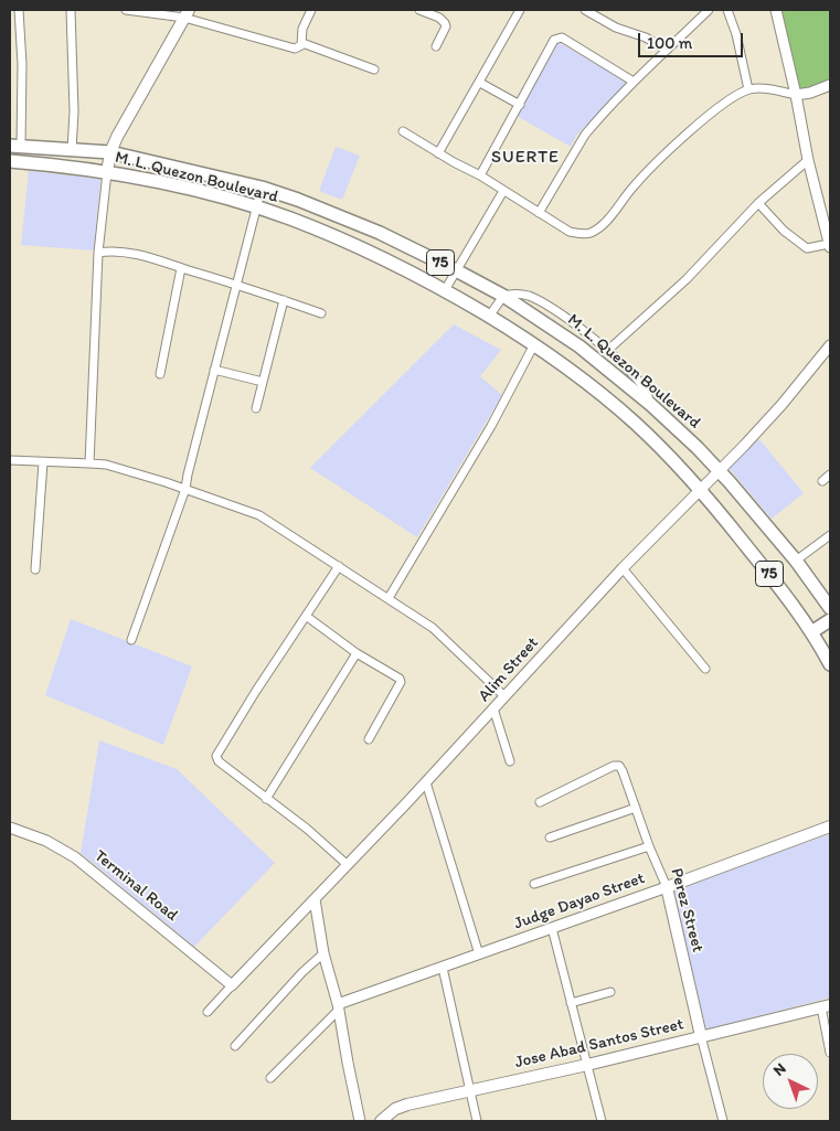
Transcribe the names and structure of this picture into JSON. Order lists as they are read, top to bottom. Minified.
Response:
{"streets":{"highway":["M. L. Quezon Boulevard","75"],"main road":["Judge Dayao Street","Perez Street","Jose Abad Santos Street"],"street":["Alim Street","Terminal Road"]},"crossings":[["M. L. Quezon Boulevard","Alim Street"],["Alim Street","Terminal Road"],["Judge Dayao Street","Perez Street"],["Perez Street","Jose Abad Santos Street"]],"districts":["SUERTE"],"scale_bar":"100 m","north":"top left"}
